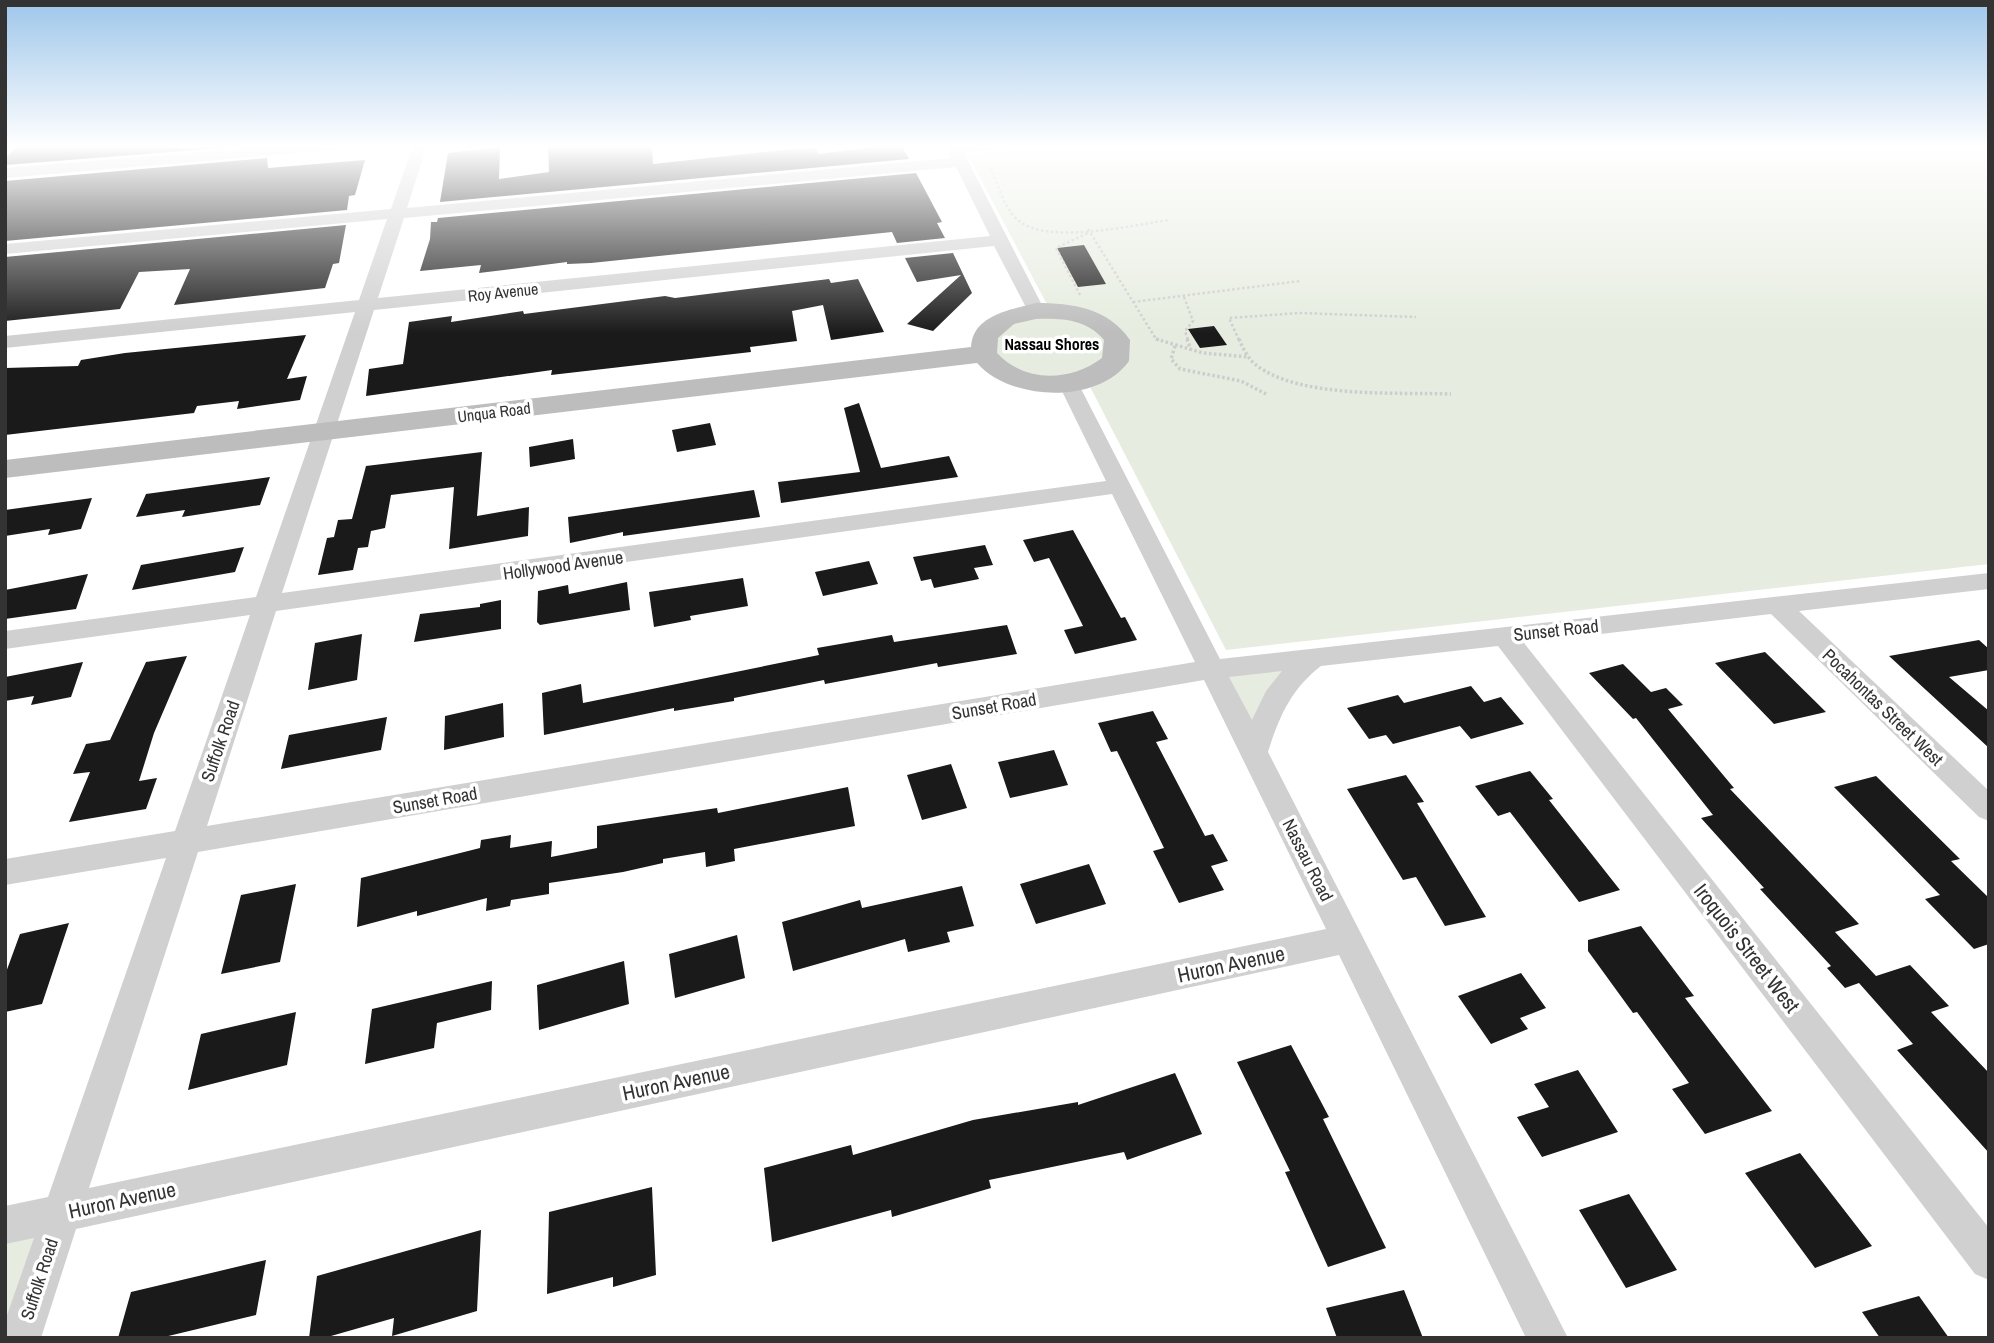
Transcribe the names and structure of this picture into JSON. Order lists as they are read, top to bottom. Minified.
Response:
{"streets":{"street":["Roy Avenue","Unqua Road","Hollywood Avenue","Sunset Road","Pocahontas Street West","Suffolk Road","Nassau Road","Iroquois Street West","Huron Avenue"]},"crossings":[["Roy Avenue","Suffolk Road"],["Unqua Road","Suffolk Road"],["Hollywood Avenue","Suffolk Road"],["Hollywood Avenue","Nassau Road"],["Sunset Road","Pocahontas Street West"],["Sunset Road","Suffolk Road"],["Sunset Road","Nassau Road"],["Sunset Road","Iroquois Street West"],["Suffolk Road","Huron Avenue"],["Nassau Road","Huron Avenue"]],"districts":["Nassau Shores"]}
